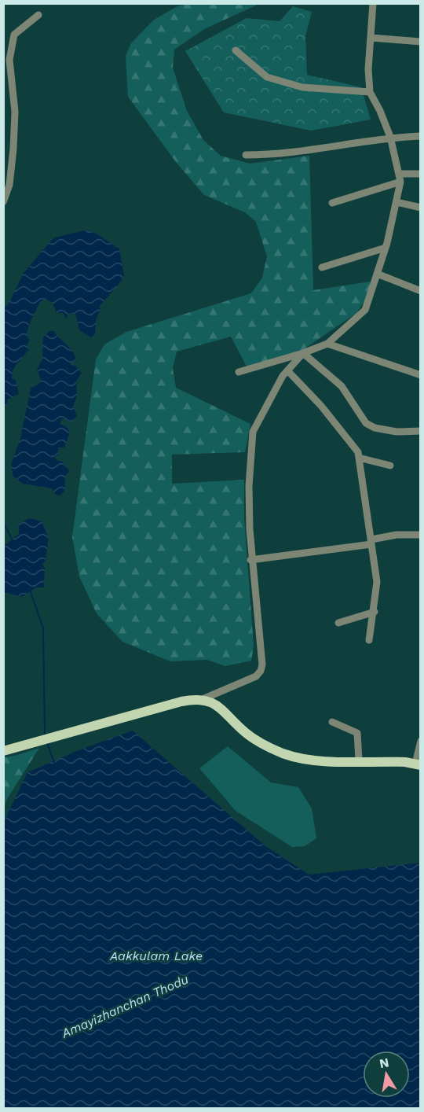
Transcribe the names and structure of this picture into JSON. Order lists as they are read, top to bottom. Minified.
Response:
{"water":["Aakkulam Lake","Amayizhanchan Thodu"],"north":"top"}
